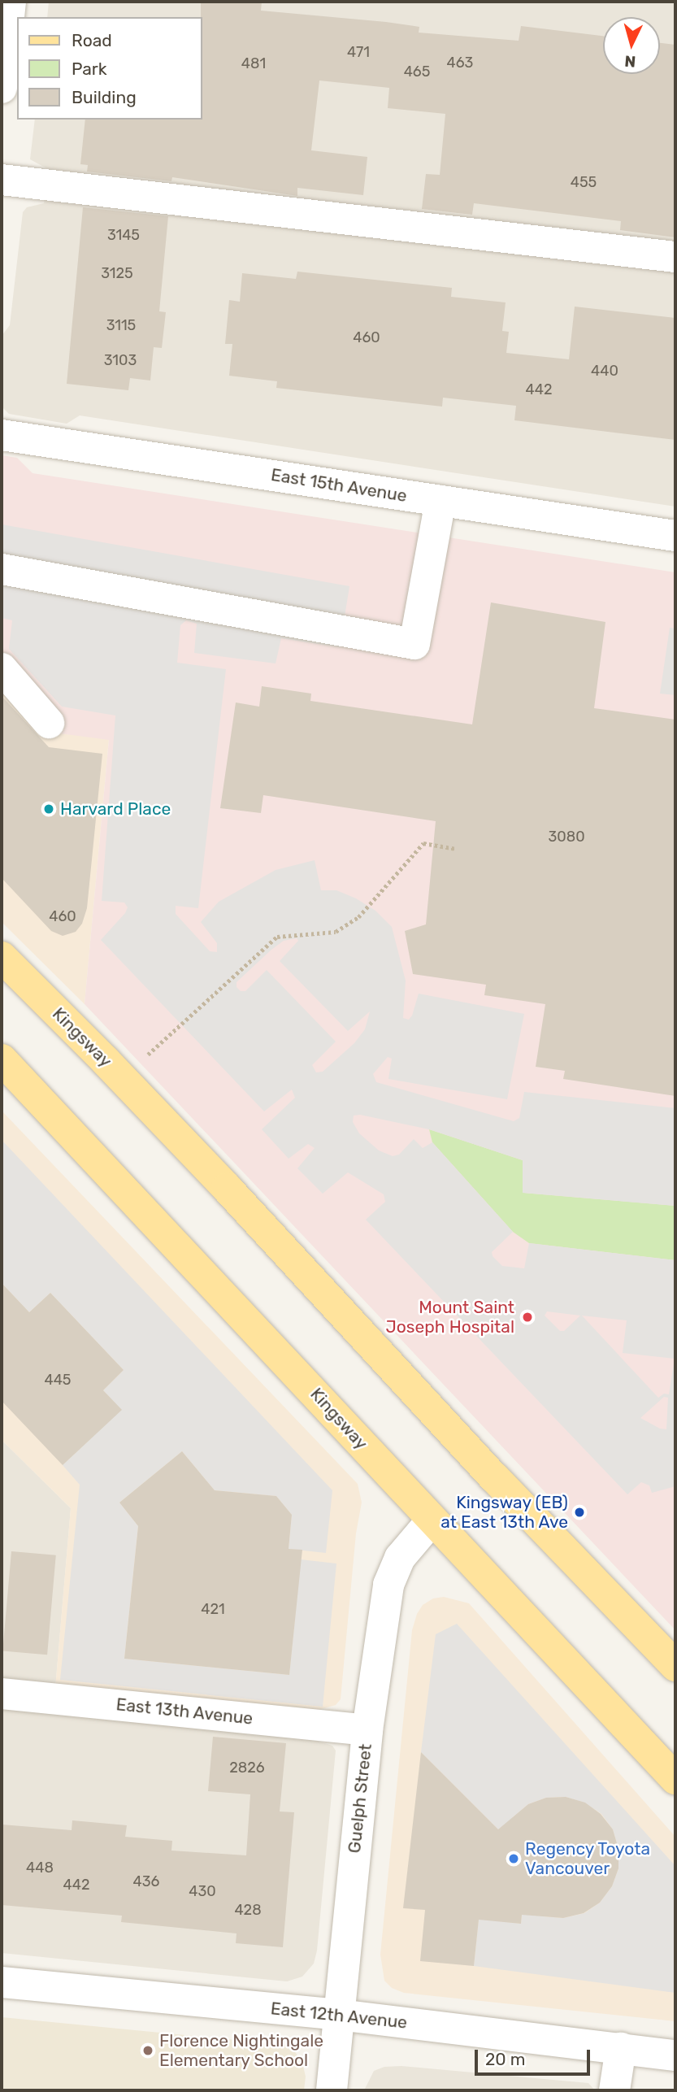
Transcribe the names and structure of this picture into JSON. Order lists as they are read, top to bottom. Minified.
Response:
{"streets":{"main road":["Kingsway"],"street":["East 15th Avenue","East 13th Avenue","Guelph Street","East 12th Avenue"]},"crossings":[["Kingsway","Guelph Street"],["East 13th Avenue","Guelph Street"],["Guelph Street","East 12th Avenue"]],"places":["Harvard Place","Mount Saint Joseph Hospital","Kingsway (EB) at East 13th Ave","Regency Toyota Vancouver","Florence Nightingale Elementary School"],"house_numbers":["471","463","481","465","455","3145","3125","3115","460","3103","440","442","3080","460","445","421","2826","448","436","442","430","428"],"legend":["Road","Park","Building"],"scale_bar":"20 m","north":"bottom"}
